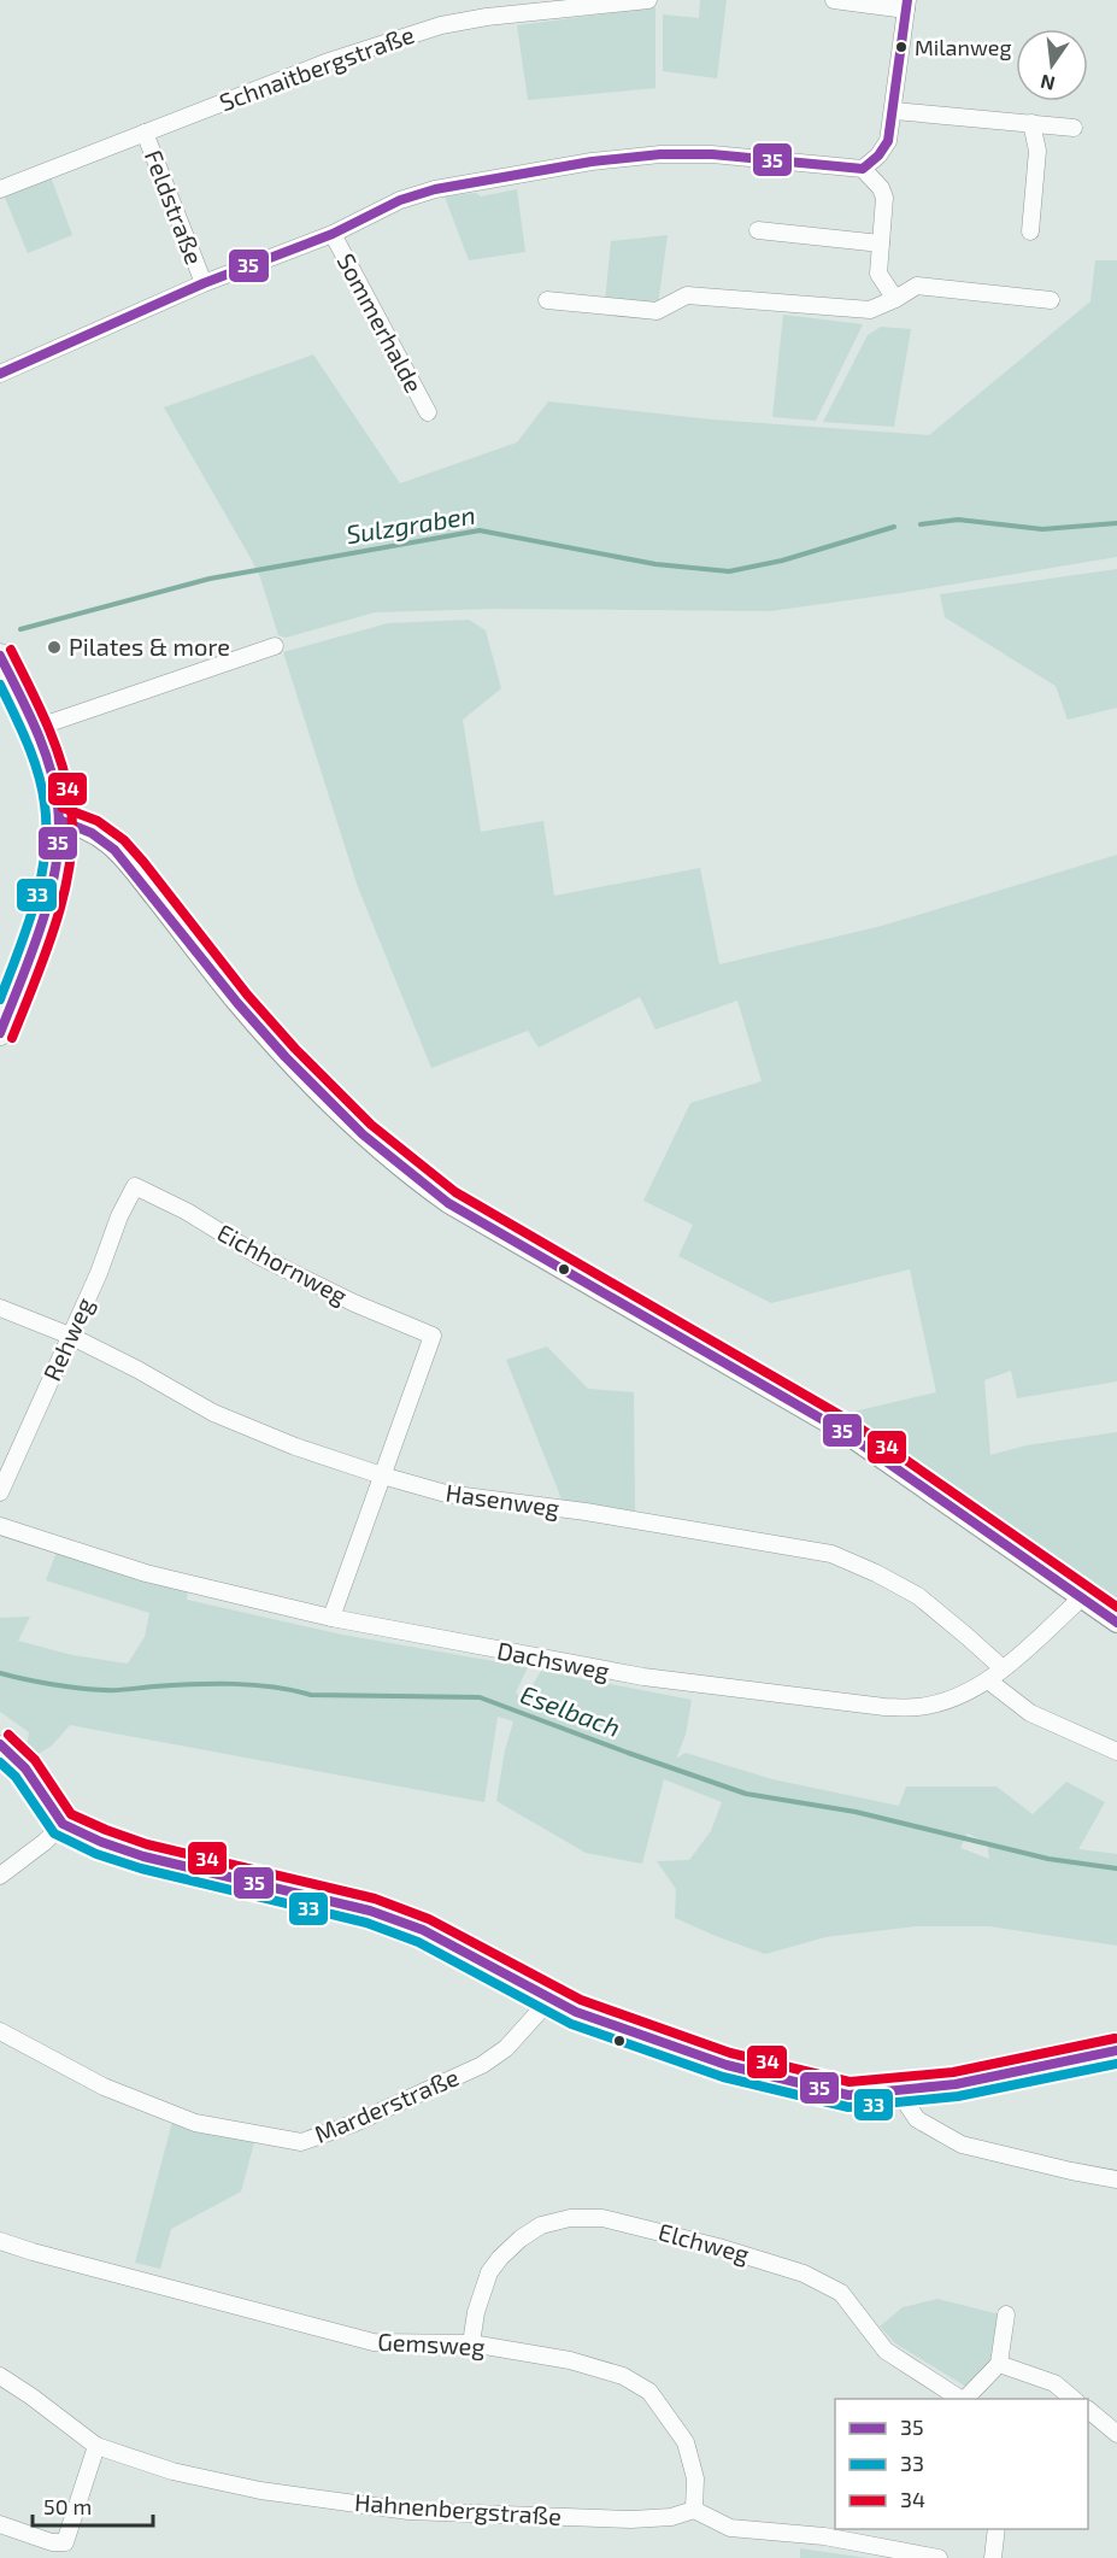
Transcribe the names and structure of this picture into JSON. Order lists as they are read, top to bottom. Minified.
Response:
{"streets":{"street":["Schnaitbergstraße","Feldstraße","Sommerhalde","Eichhornweg","Rehweg","Hasenweg","Dachsweg","Marderstraße","Elchweg","Gemsweg","Hahnenbergstraße"]},"crossings":[["Schnaitbergstraße","Feldstraße"],["Eichhornweg","Rehweg"],["Eichhornweg","Hasenweg"],["Rehweg","Hasenweg"],["Hasenweg","Dachsweg"],["Elchweg","Gemsweg"],["Gemsweg","Hahnenbergstraße"]],"water":["Sulzgraben","Eselbach"],"places":["Milanweg","Pilates & more"],"lines":["transit line 35","transit line 34","transit line 33"],"legend":["35","33","34"],"scale_bar":"50 m","north":"bottom"}
